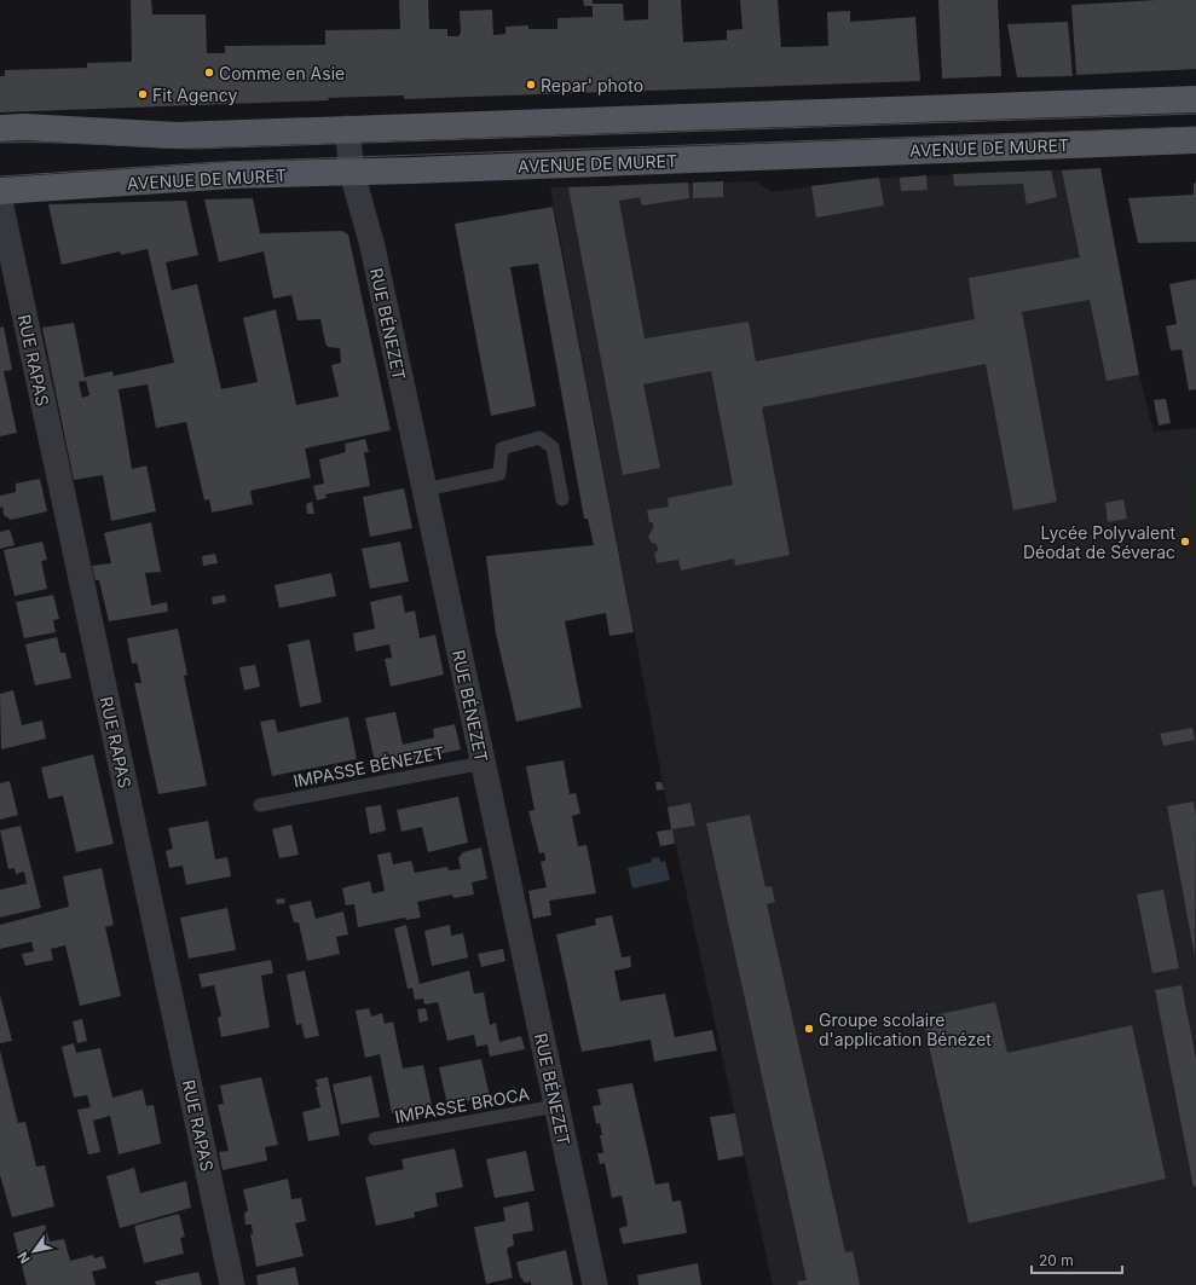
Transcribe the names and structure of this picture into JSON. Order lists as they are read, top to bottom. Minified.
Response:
{"streets":{"main road":["AVENUE DE MURET"],"street":["RUE BÉNEZET","RUE RAPAS"],"lane":["IMPASSE BÉNEZET","IMPASSE BROCA"]},"crossings":[["AVENUE DE MURET","RUE BÉNEZET"],["RUE BÉNEZET","IMPASSE BÉNEZET"],["RUE BÉNEZET","IMPASSE BROCA"]],"places":["Comme en Asie","Repar' photo","Fit Agency","Lycée Polyvalent Déodat de Séverac","Groupe scolaire d'application Bénézet"],"scale_bar":"20 m","north":"bottom left"}
